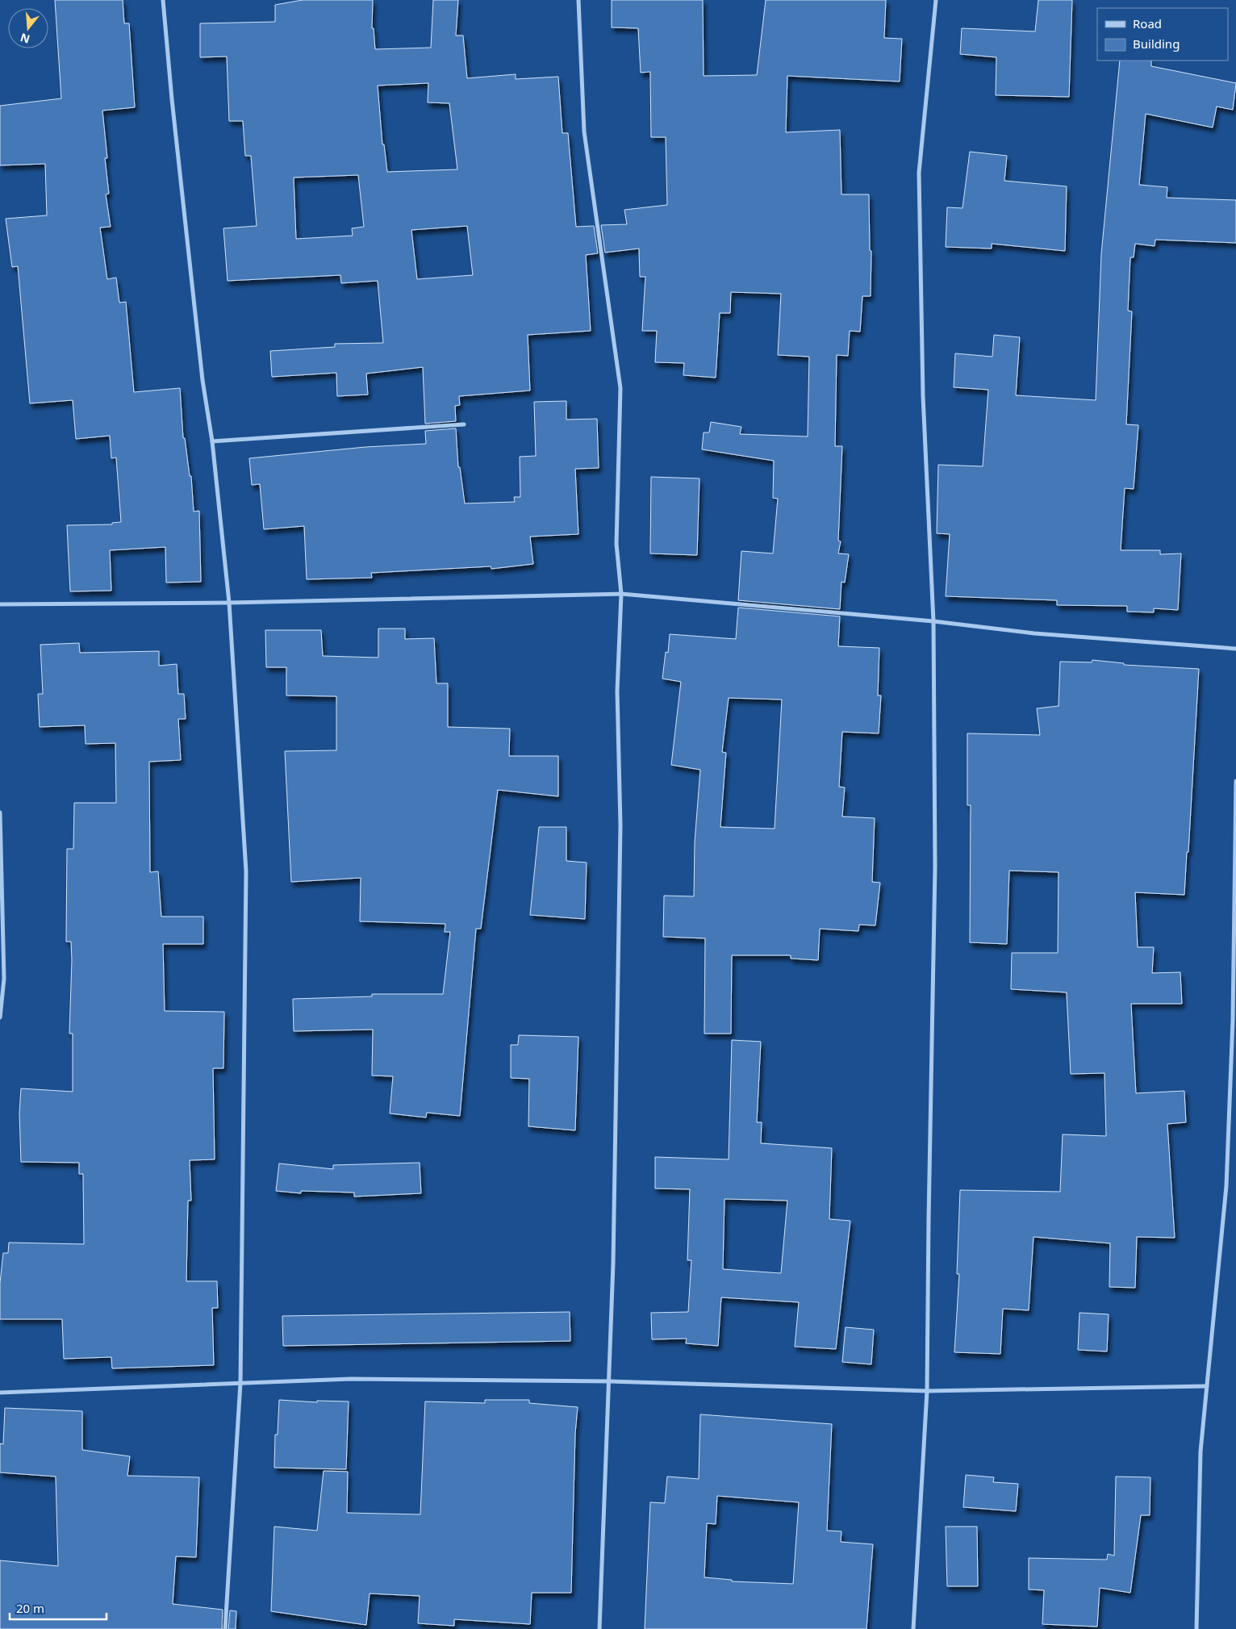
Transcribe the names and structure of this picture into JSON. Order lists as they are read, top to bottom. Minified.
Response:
{"legend":["Road","Building"],"scale_bar":"20 m","north":"bottom"}
